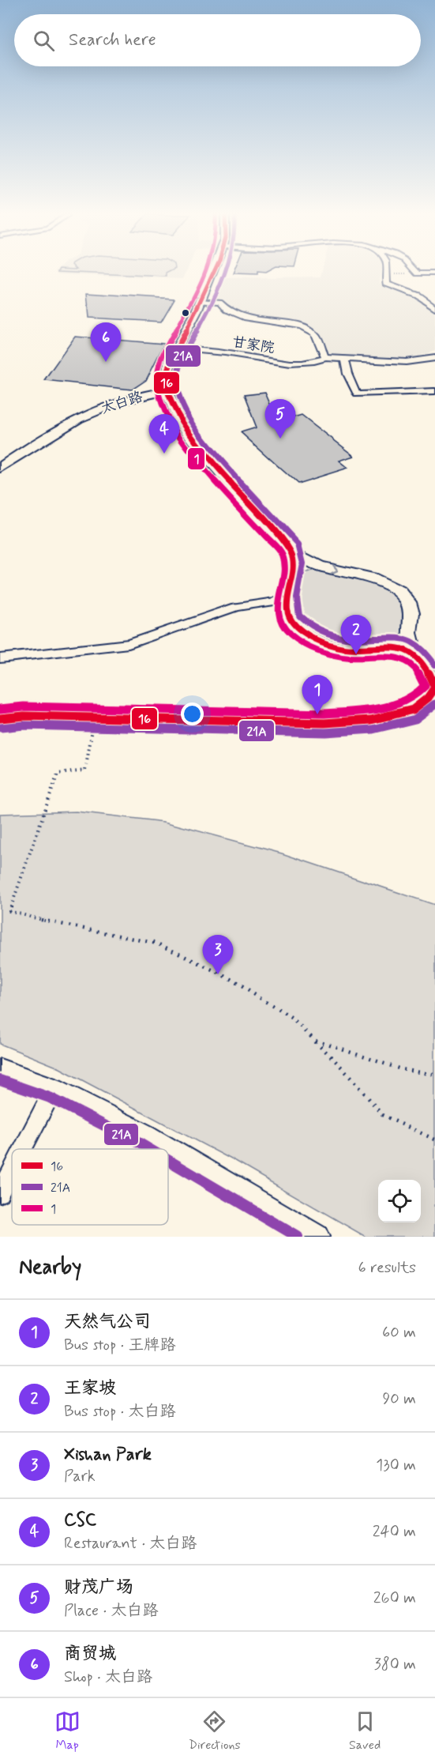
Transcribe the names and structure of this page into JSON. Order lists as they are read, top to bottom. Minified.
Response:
{"streets":{"main road":["太白路"],"street":["甘家院"]},"lines":["transit line 16","transit line 21A","transit line 1"],"legend":["16","21A","1"],"page":{"search":"Search here","pins":["6","5","4","2","1","3"],"heading":["Nearby","6 results"],"list":[{"mark":"1","name":"天然气公司","note":"Bus stop · 王牌路","value":"60 m"},{"mark":"2","name":"王家坡","note":"Bus stop · 太白路","value":"90 m"},{"mark":"3","name":"Xishan Park","note":"Park","value":"130 m"},{"mark":"4","name":"CSC","note":"Restaurant · 太白路","value":"240 m"},{"mark":"5","name":"财茂广场","note":"Place · 太白路","value":"260 m"},{"mark":"6","name":"商贸城","note":"Shop · 太白路","value":"380 m"}],"nav":["Map","Directions","Saved"]}}
